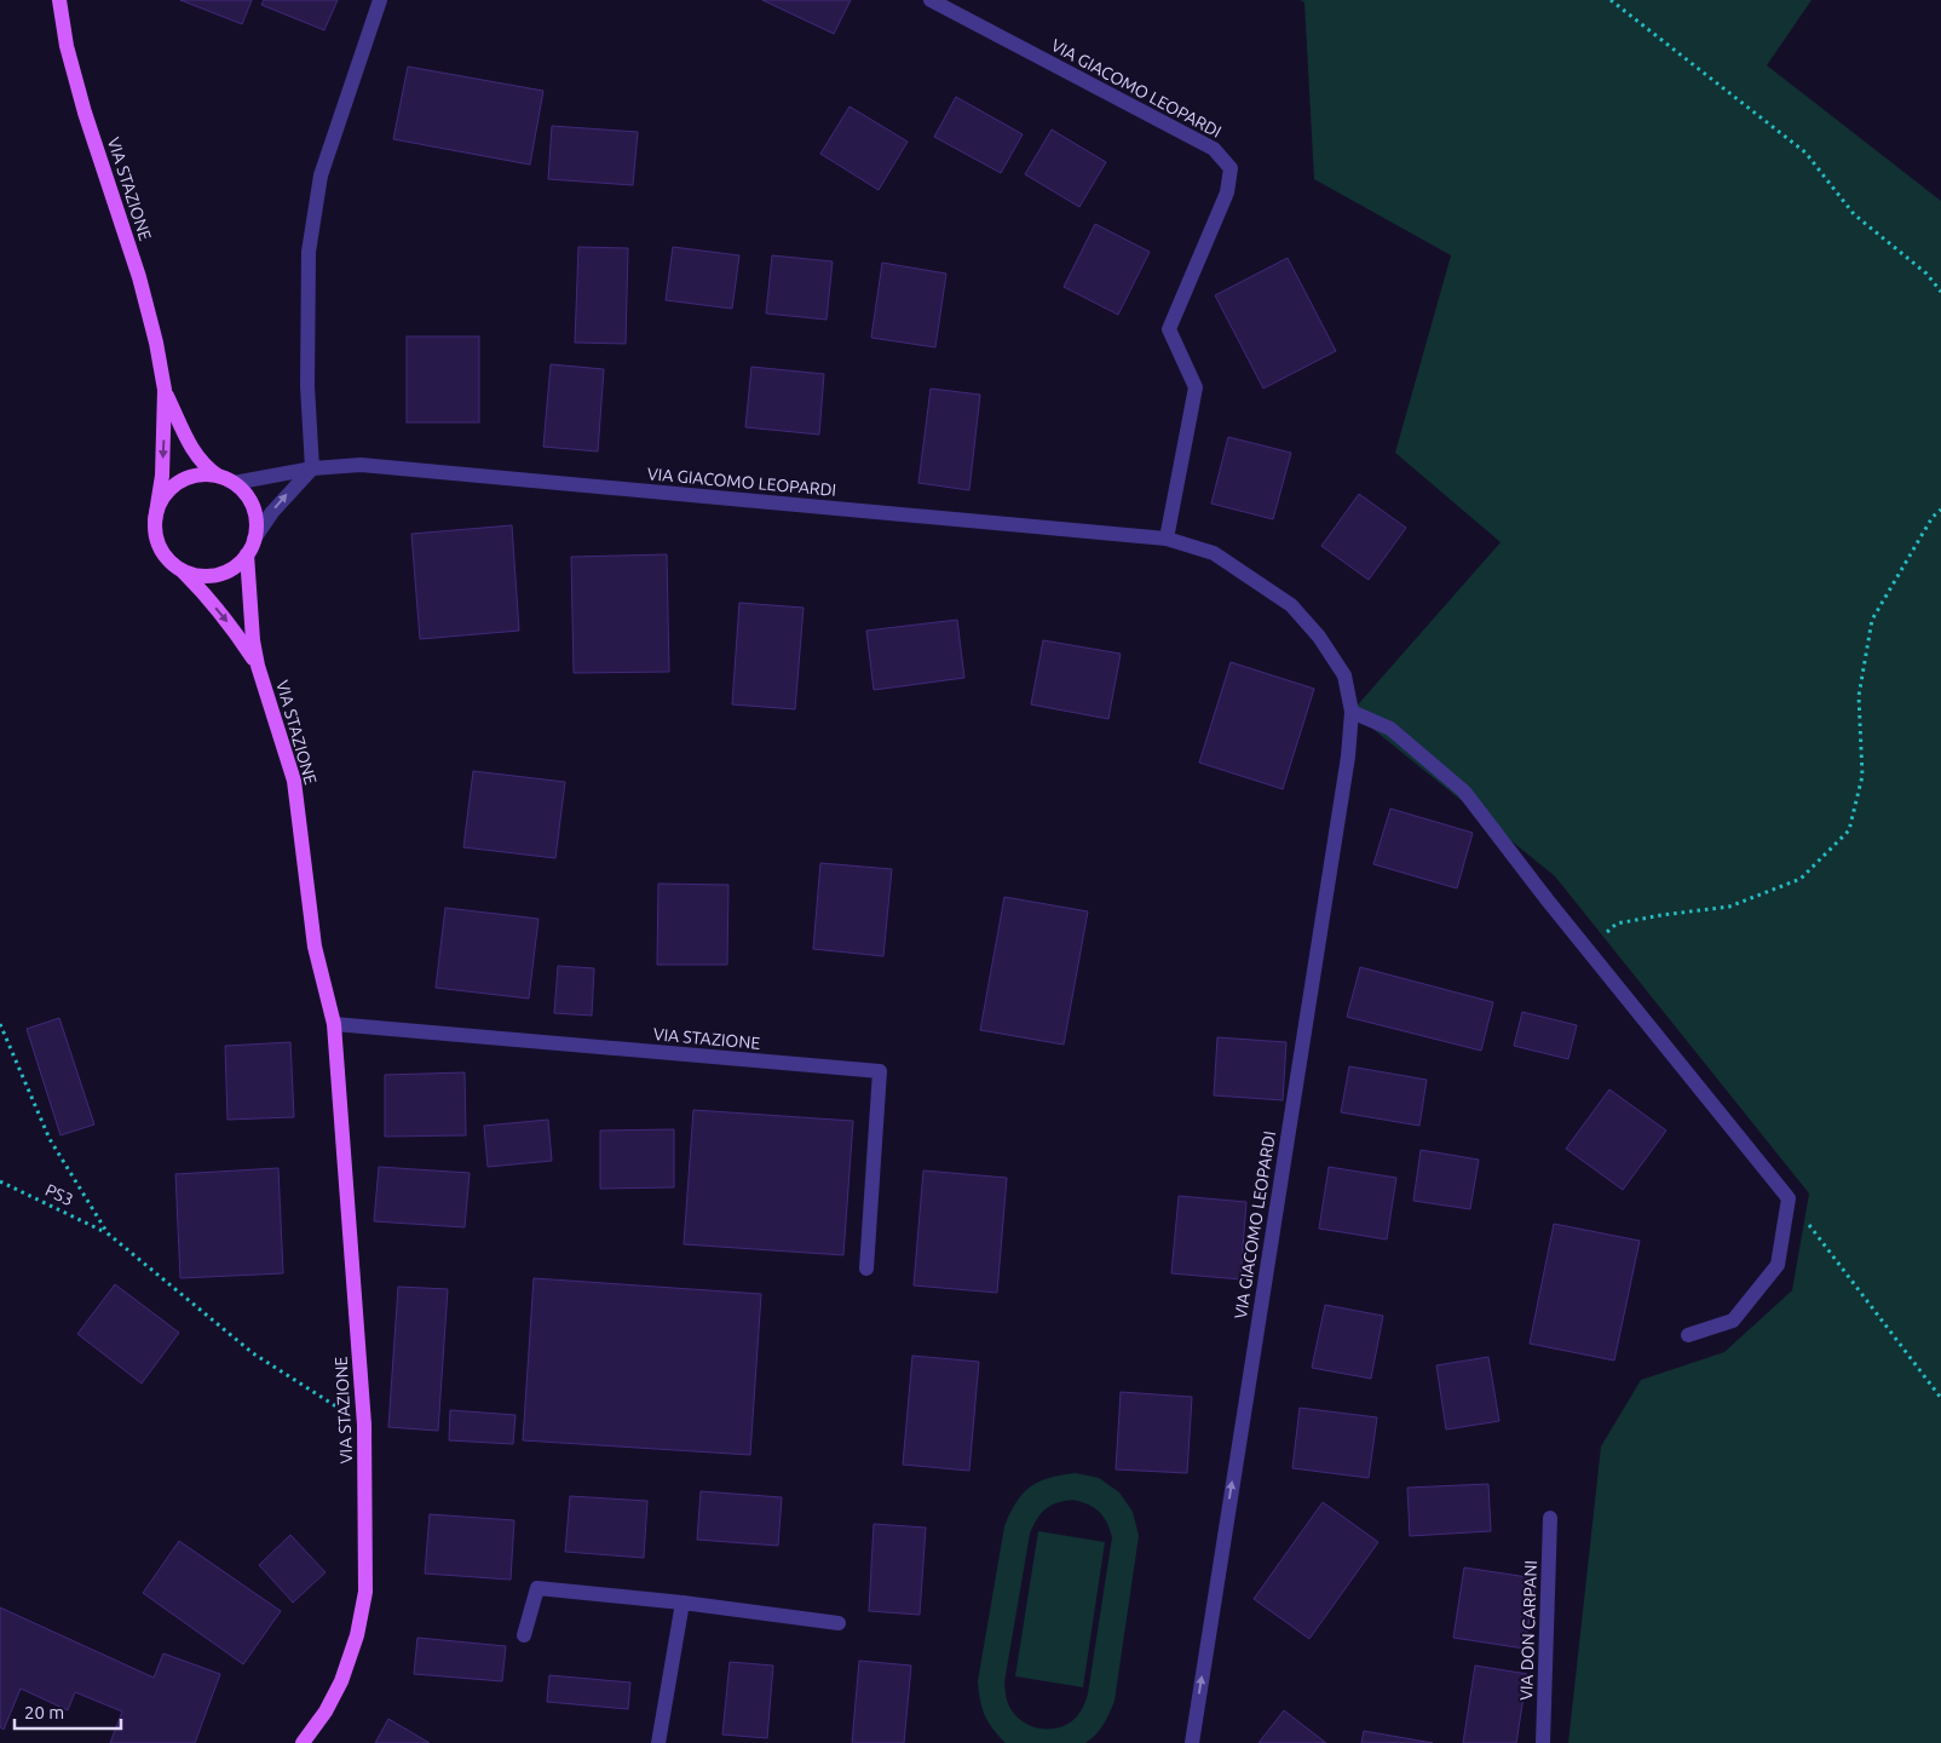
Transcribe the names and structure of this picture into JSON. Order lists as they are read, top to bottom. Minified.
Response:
{"streets":{"main road":["VIA STAZIONE"],"street":["VIA GIACOMO LEOPARDI","VIA DON CARPANI"],"path":["PS3"]},"crossings":[["VIA GIACOMO LEOPARDI","VIA STAZIONE"]],"scale_bar":"20 m"}
